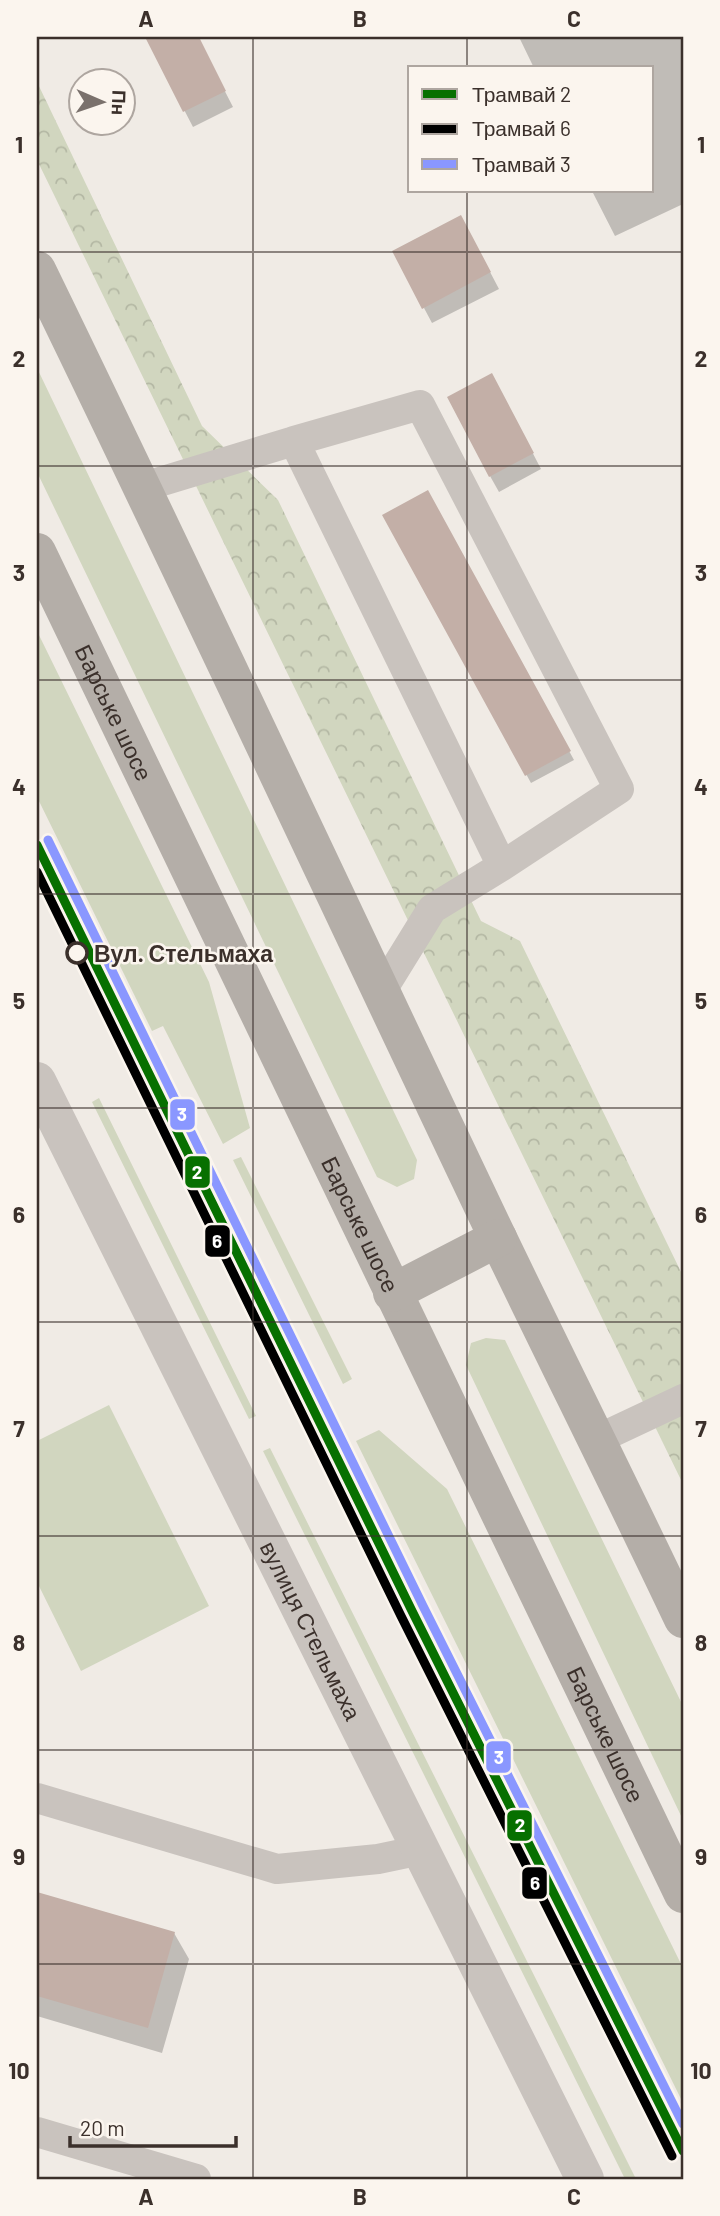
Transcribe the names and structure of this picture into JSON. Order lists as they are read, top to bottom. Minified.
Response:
{"streets":{"highway":["Барське шосе"],"street":["вулиця Стельмаха"]},"places":["Вул. Стельмаха"],"lines":["tram line 3","tram line 2","tram line 6"],"legend":["Трамвай 2","Трамвай 6","Трамвай 3"],"scale_bar":"20 m","north":"right","grid":{"columns":["A","B","C"],"rows":["1","2","3","4","5","6","7","8","9","10"]}}
